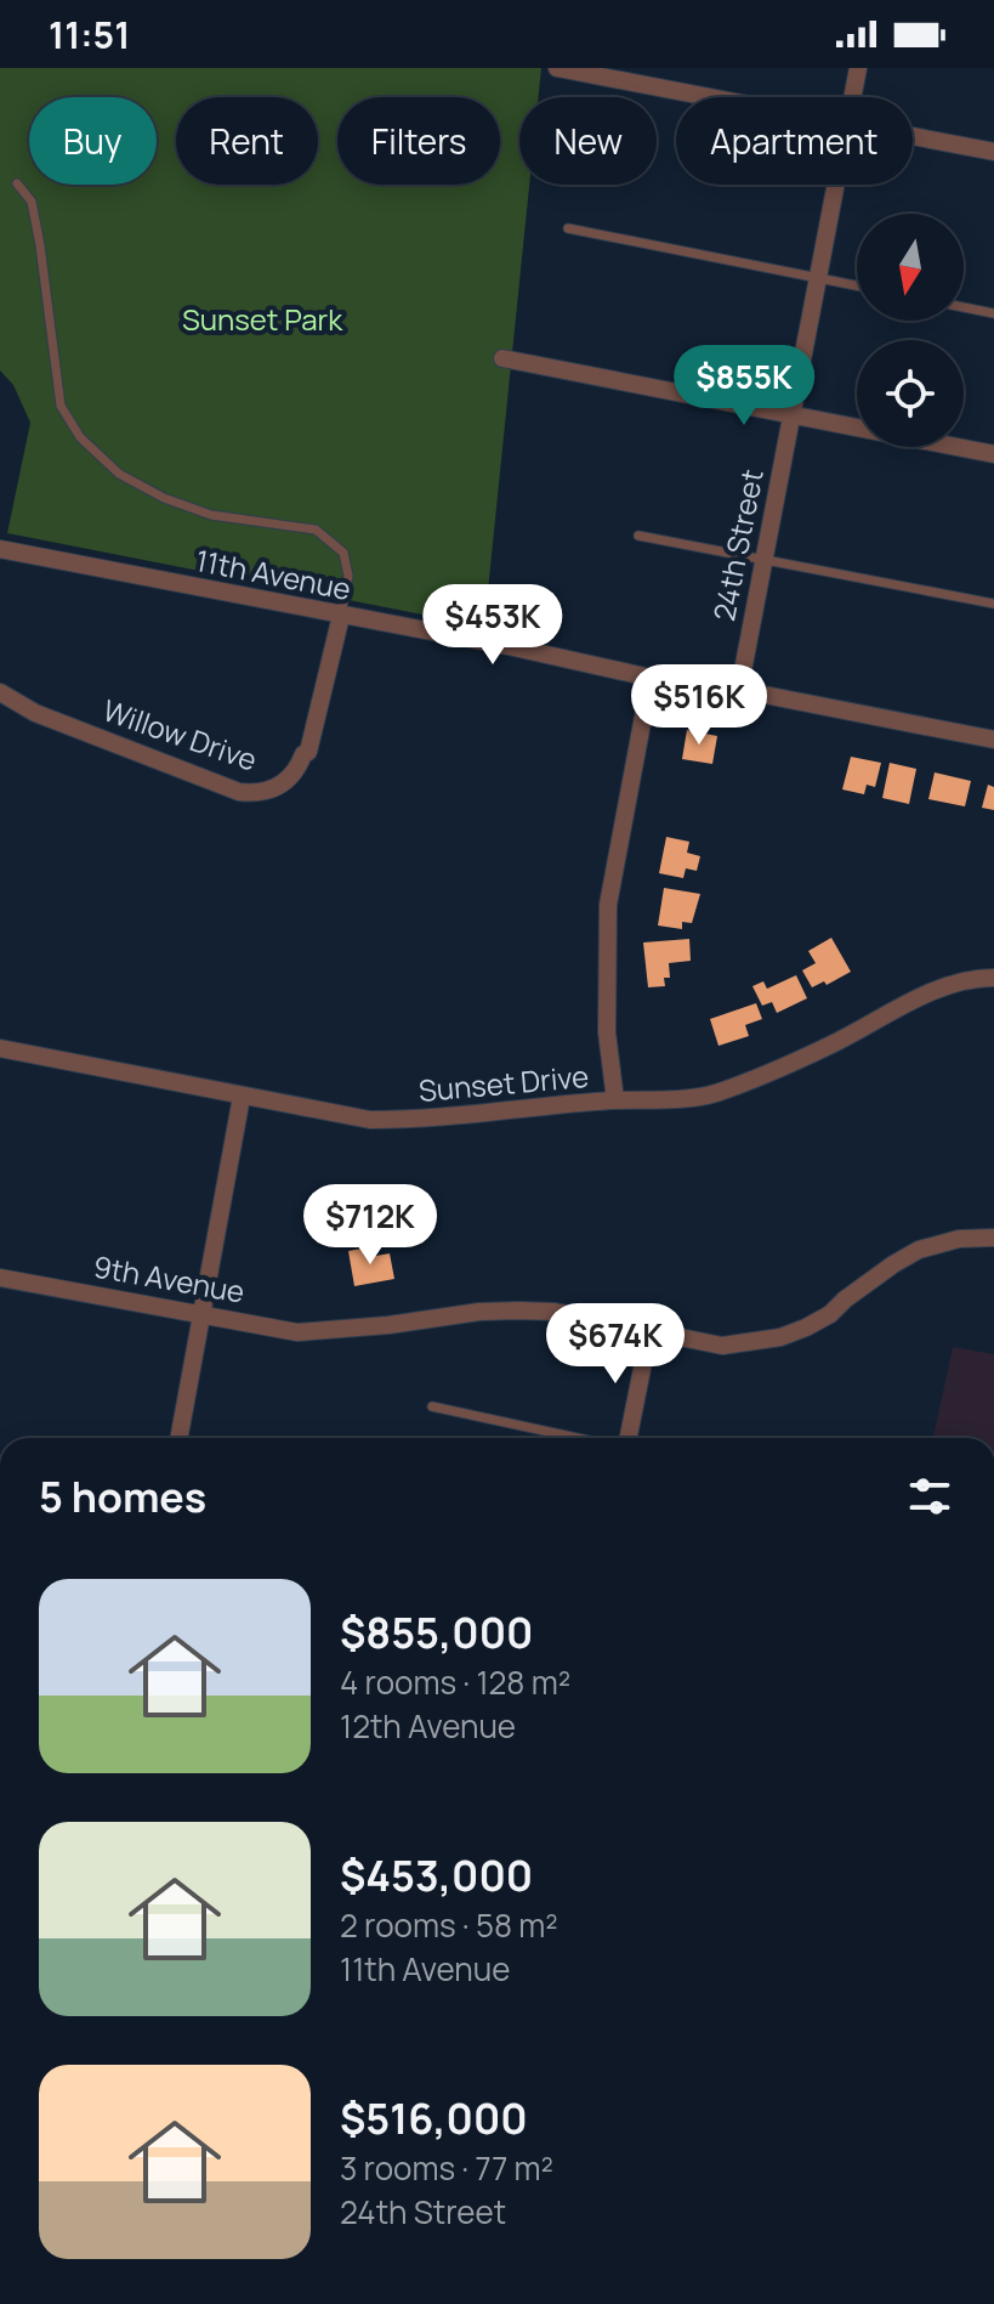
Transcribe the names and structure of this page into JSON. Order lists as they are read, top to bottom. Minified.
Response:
{"streets":{"street":["24th Street","11th Avenue","Willow Drive","Sunset Drive","9th Avenue"]},"crossings":[["24th Street","11th Avenue"],["11th Avenue","Willow Drive"]],"parks":["Sunset Park"],"north":"bottom","page":{"status":"11:51","chip":["Buy","Rent","Filters","New","Apartment"],"price":["$855K","$453K","$516K","$712K","$674K"],"heading":"5 homes","list":[{"name":"$855,000","note":"4 rooms · 128 m² · 12th Avenue"},{"name":"$453,000","note":"2 rooms · 58 m² · 11th Avenue"},{"name":"$516,000","note":"3 rooms · 77 m² · 24th Street"}]}}
